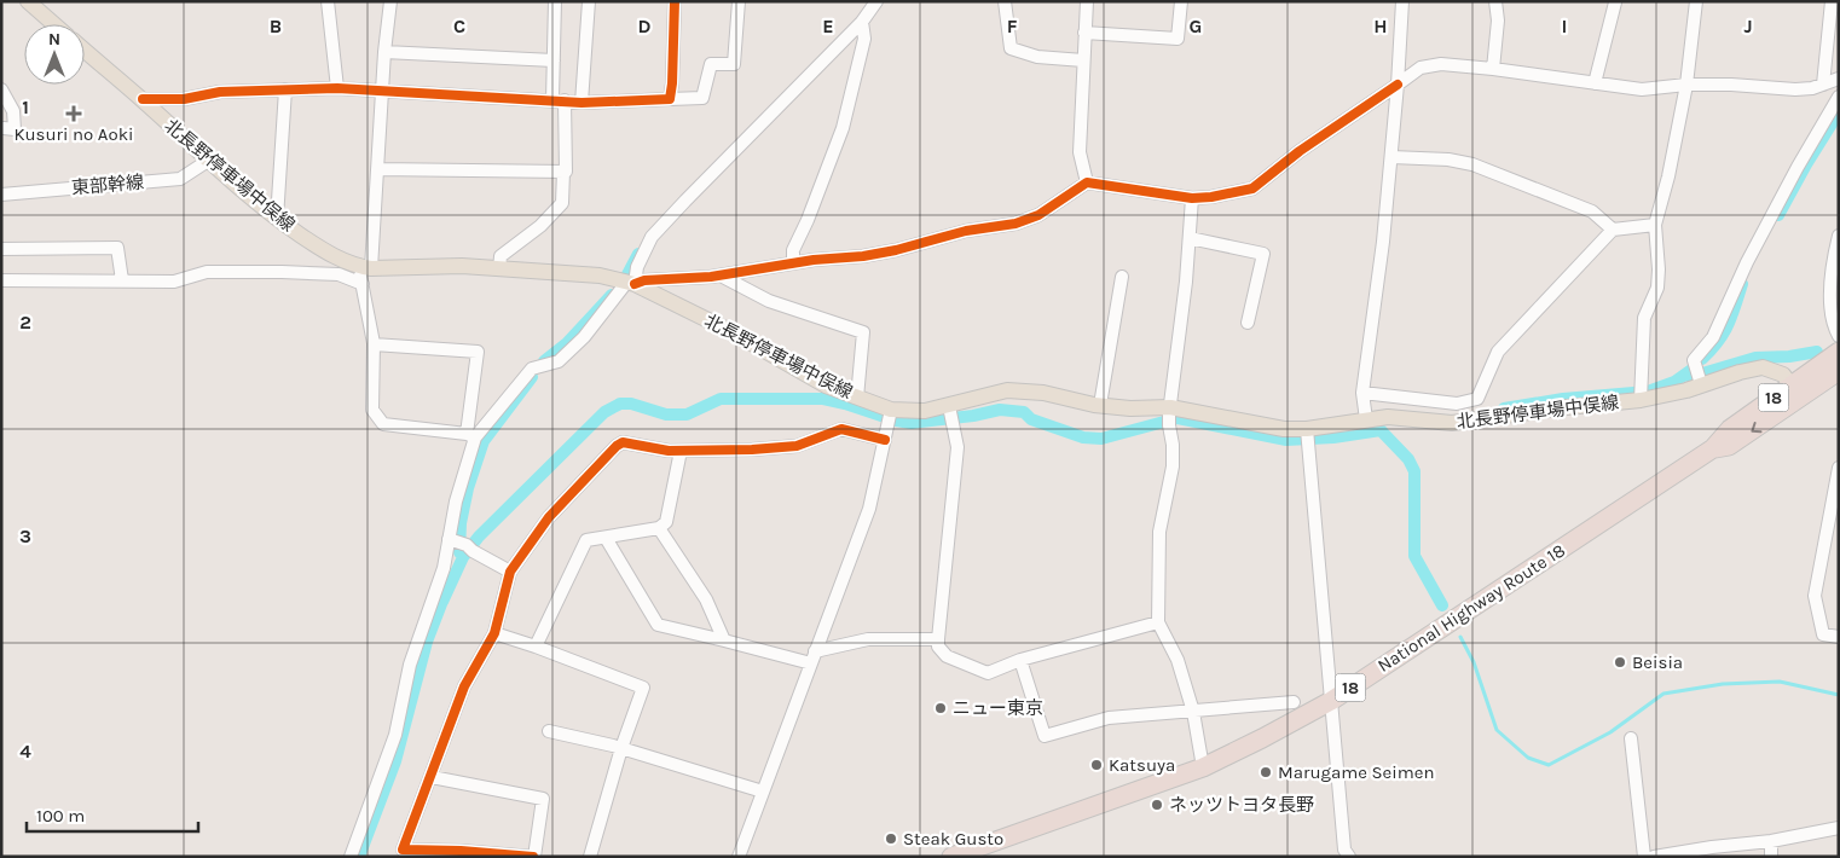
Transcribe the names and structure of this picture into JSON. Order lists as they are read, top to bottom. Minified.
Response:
{"streets":{"highway":["18","National Highway Route 18"],"main road":["北長野停車場中俣線"],"street":["東部幹線"]},"crossings":[["北長野停車場中俣線","東部幹線"],["北長野停車場中俣線","National Highway Route 18"]],"places":{"health":["Kusuri no Aoki"],"other":["Beisia","ニュー東京","Katsuya","Marugame Seimen","ネッツトヨタ長野","Steak Gusto"]},"scale_bar":"100 m","north":"top","grid":{"columns":["B","C","D","E","F","G","H","I","J"],"rows":["1","2","3","4"]}}
